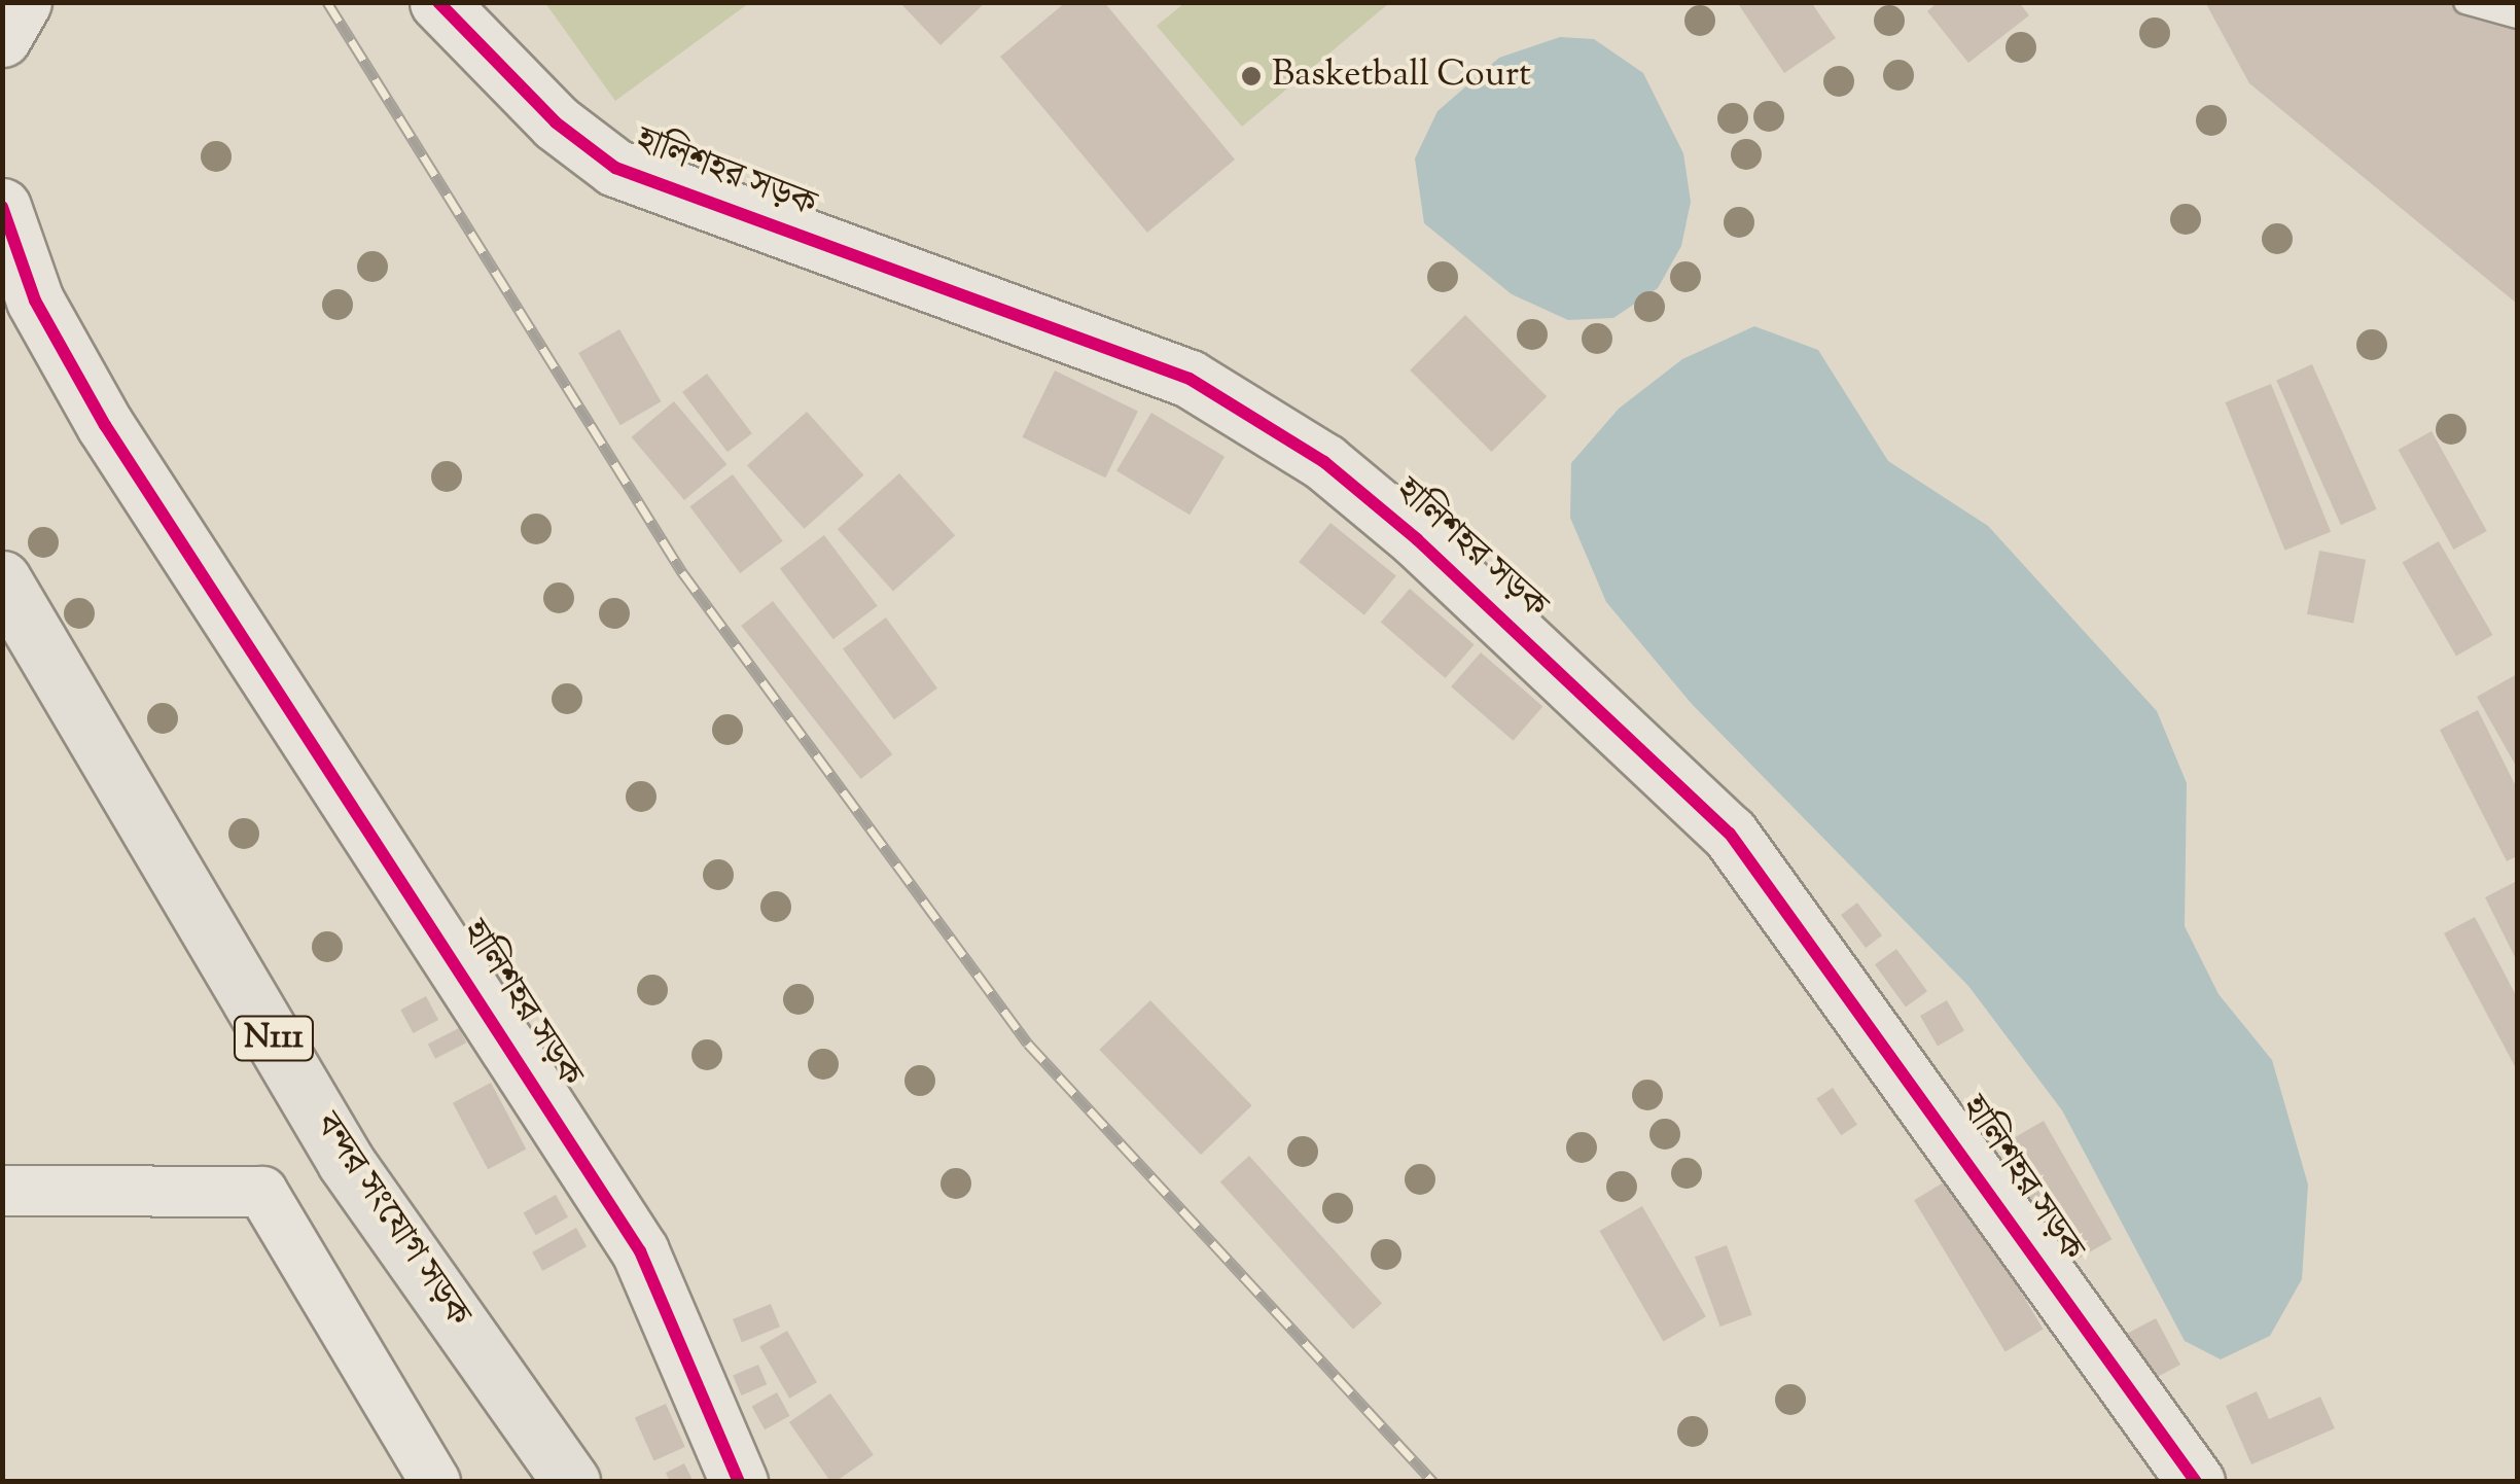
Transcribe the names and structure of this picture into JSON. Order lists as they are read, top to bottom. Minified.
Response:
{"streets":{"highway":["N111","বন্দর সংযোগ সড়ক"],"street":["হালিশহর সড়ক"]},"places":["Basketball Court"]}
